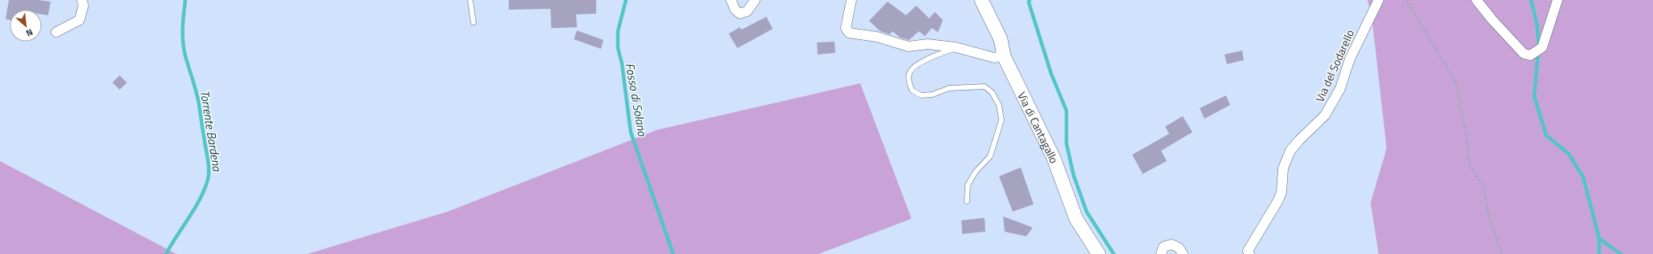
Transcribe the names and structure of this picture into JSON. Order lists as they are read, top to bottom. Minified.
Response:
{"streets":{"street":["Via del Sodarello","Via di Cantagallo"]},"water":["Fosso di Solano","Torrente Bardena"],"north":"bottom right"}
